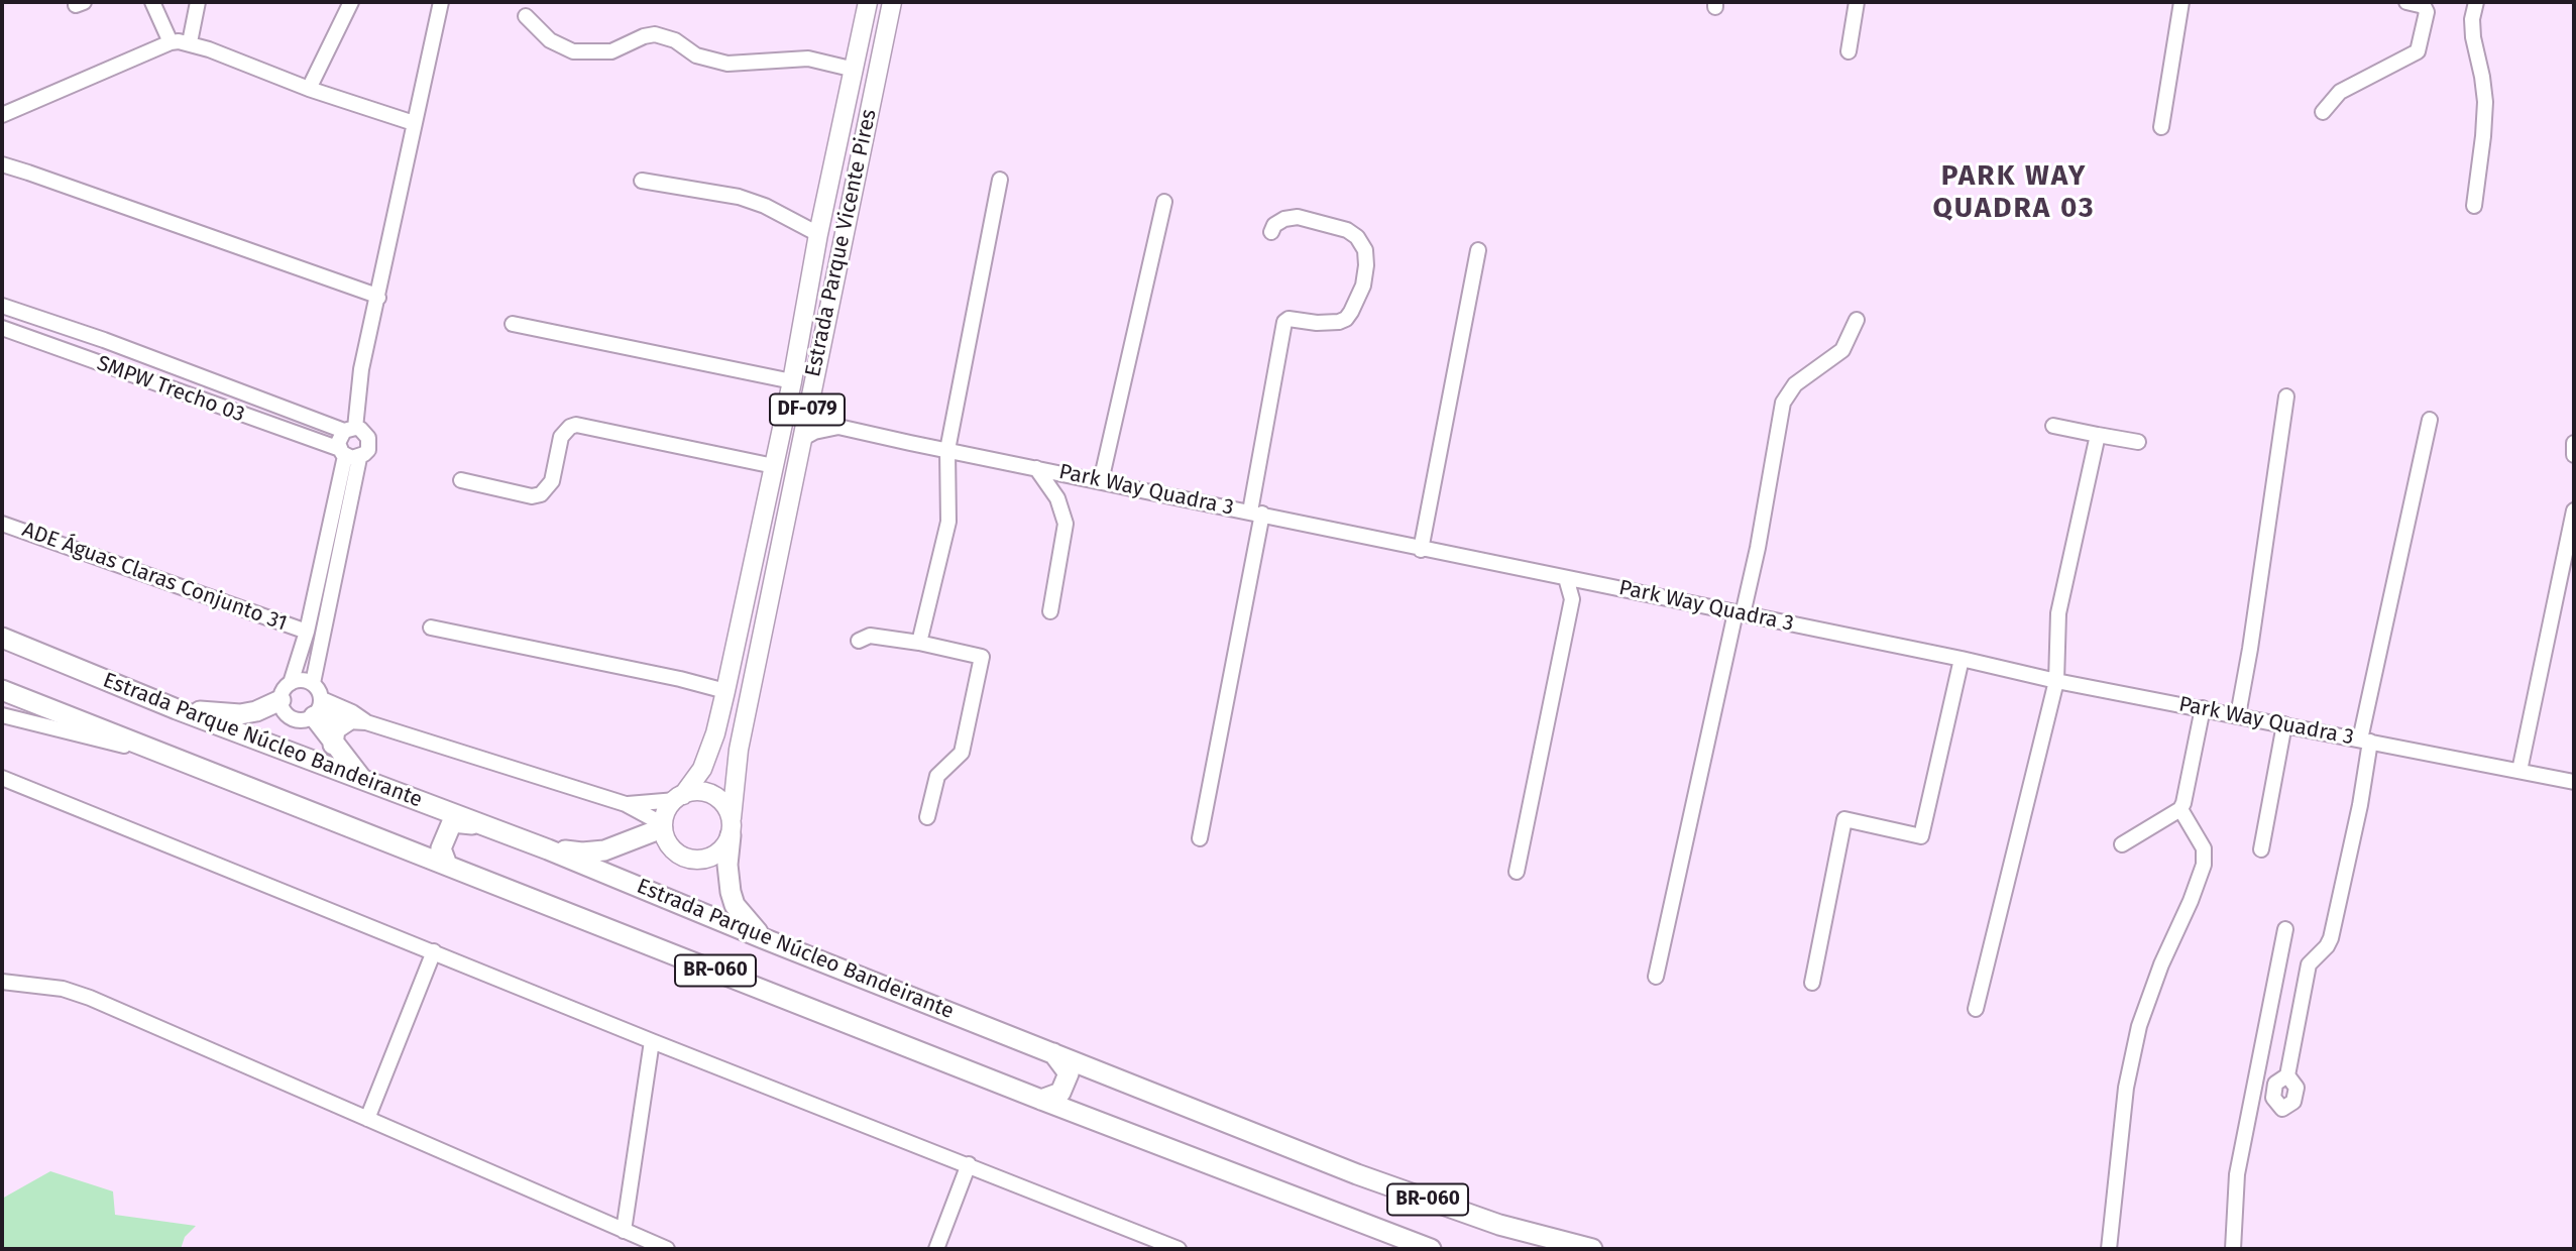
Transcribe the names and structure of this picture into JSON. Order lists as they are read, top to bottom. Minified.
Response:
{"streets":{"highway":["Estrada Parque Núcleo Bandeirante","BR-060"],"main road":["Estrada Parque Vicente Pires","DF-079"],"street":["SMPW Trecho 03","Park Way Quadra 3","ADE Águas Claras Conjunto 31"]},"crossings":[["Estrada Parque Vicente Pires","Park Way Quadra 3"]],"districts":["PARK WAY QUADRA 03"]}
